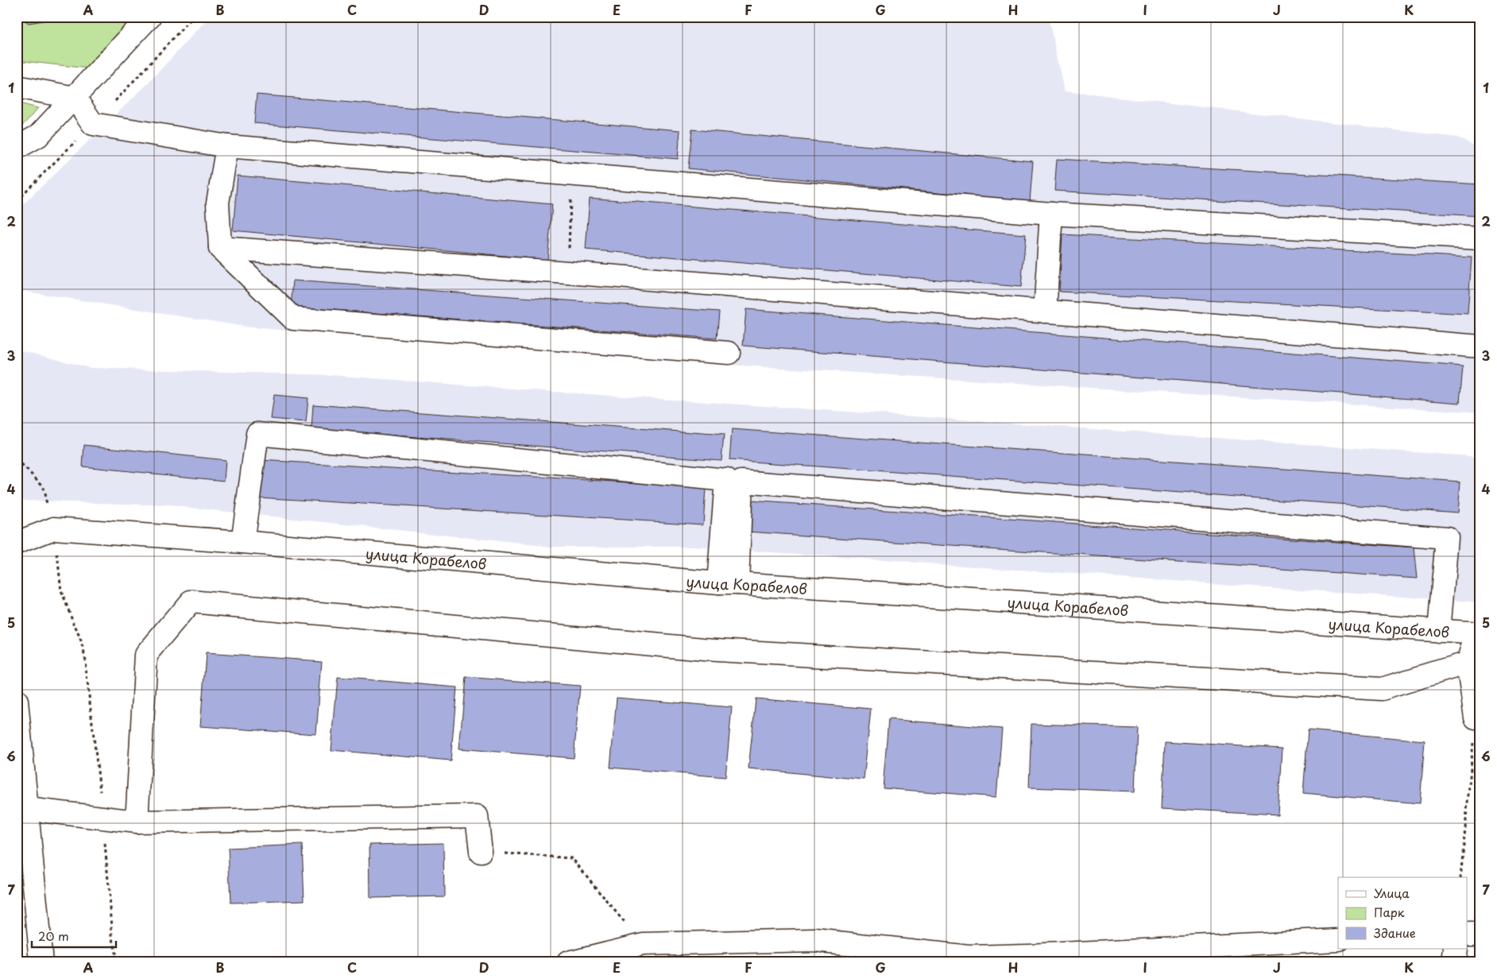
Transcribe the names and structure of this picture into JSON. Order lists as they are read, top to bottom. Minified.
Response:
{"streets":{"street":["улица Корабелов"]},"legend":["Улица","Парк","Здание"],"scale_bar":"20 m","grid":{"columns":["A","B","C","D","E","F","G","H","I","J","K"],"rows":["1","2","3","4","5","6","7"]}}
